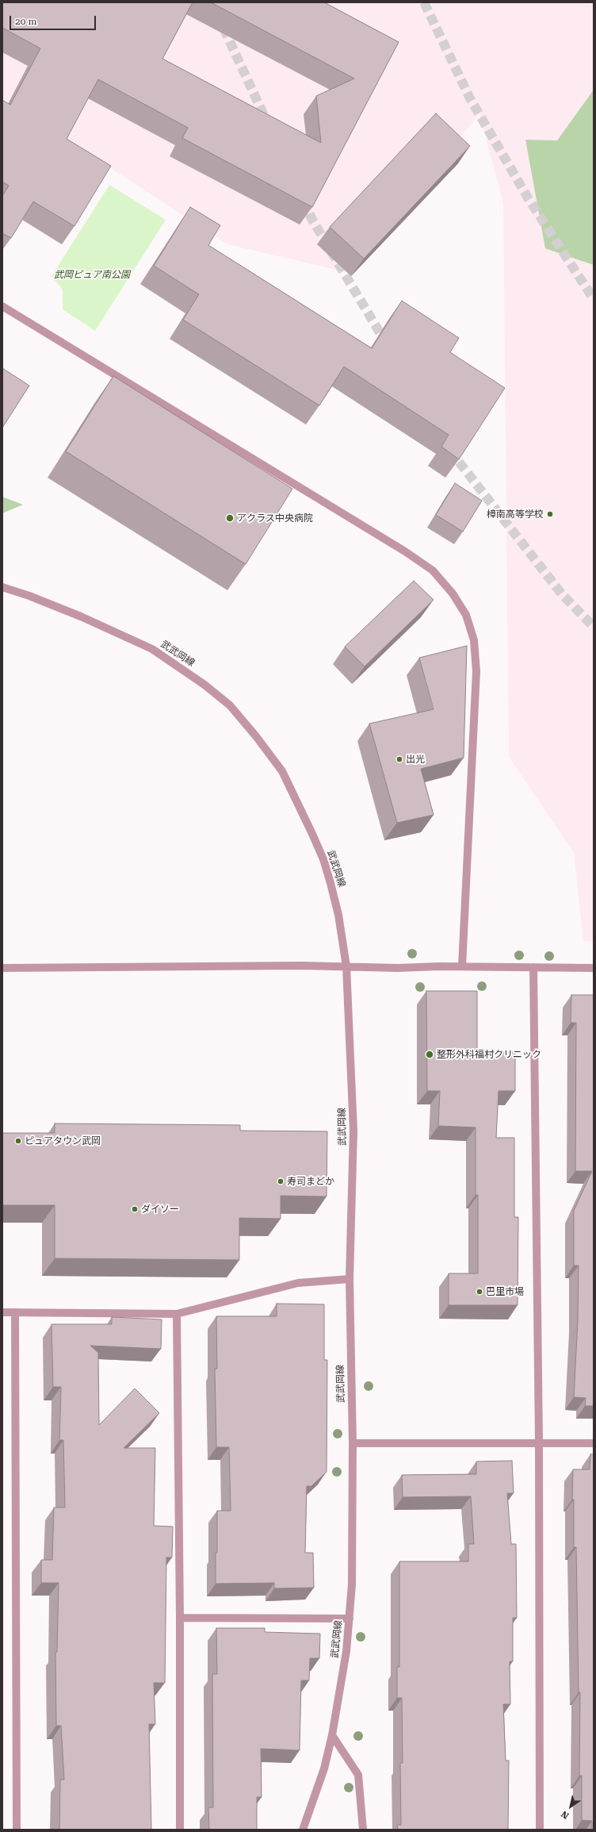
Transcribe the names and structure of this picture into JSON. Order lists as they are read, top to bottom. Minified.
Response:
{"streets":{"street":["武武岡線"]},"parks":["武岡ピュア南公園"],"places":["樟南高等学校","アクラス中央病院","出光","整形外科福村クリニック","ピュアタウン武岡","寿司まどか","ダイソー","巴里市場"],"scale_bar":"20 m","north":"bottom left"}
